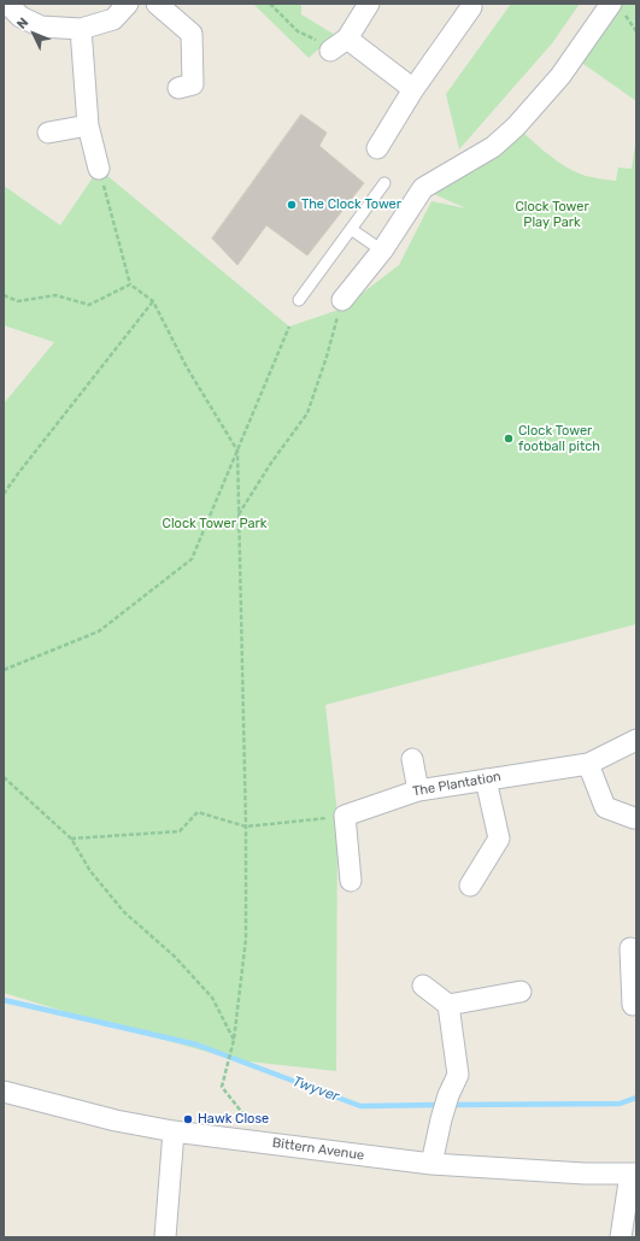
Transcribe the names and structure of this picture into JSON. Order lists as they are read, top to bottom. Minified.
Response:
{"streets":{"street":["The Plantation","Bittern Avenue"]},"water":["Twyver"],"parks":["Clock Tower Play Park","Clock Tower Park"],"places":["The Clock Tower","Clock Tower football pitch","Hawk Close"],"north":"top left"}
